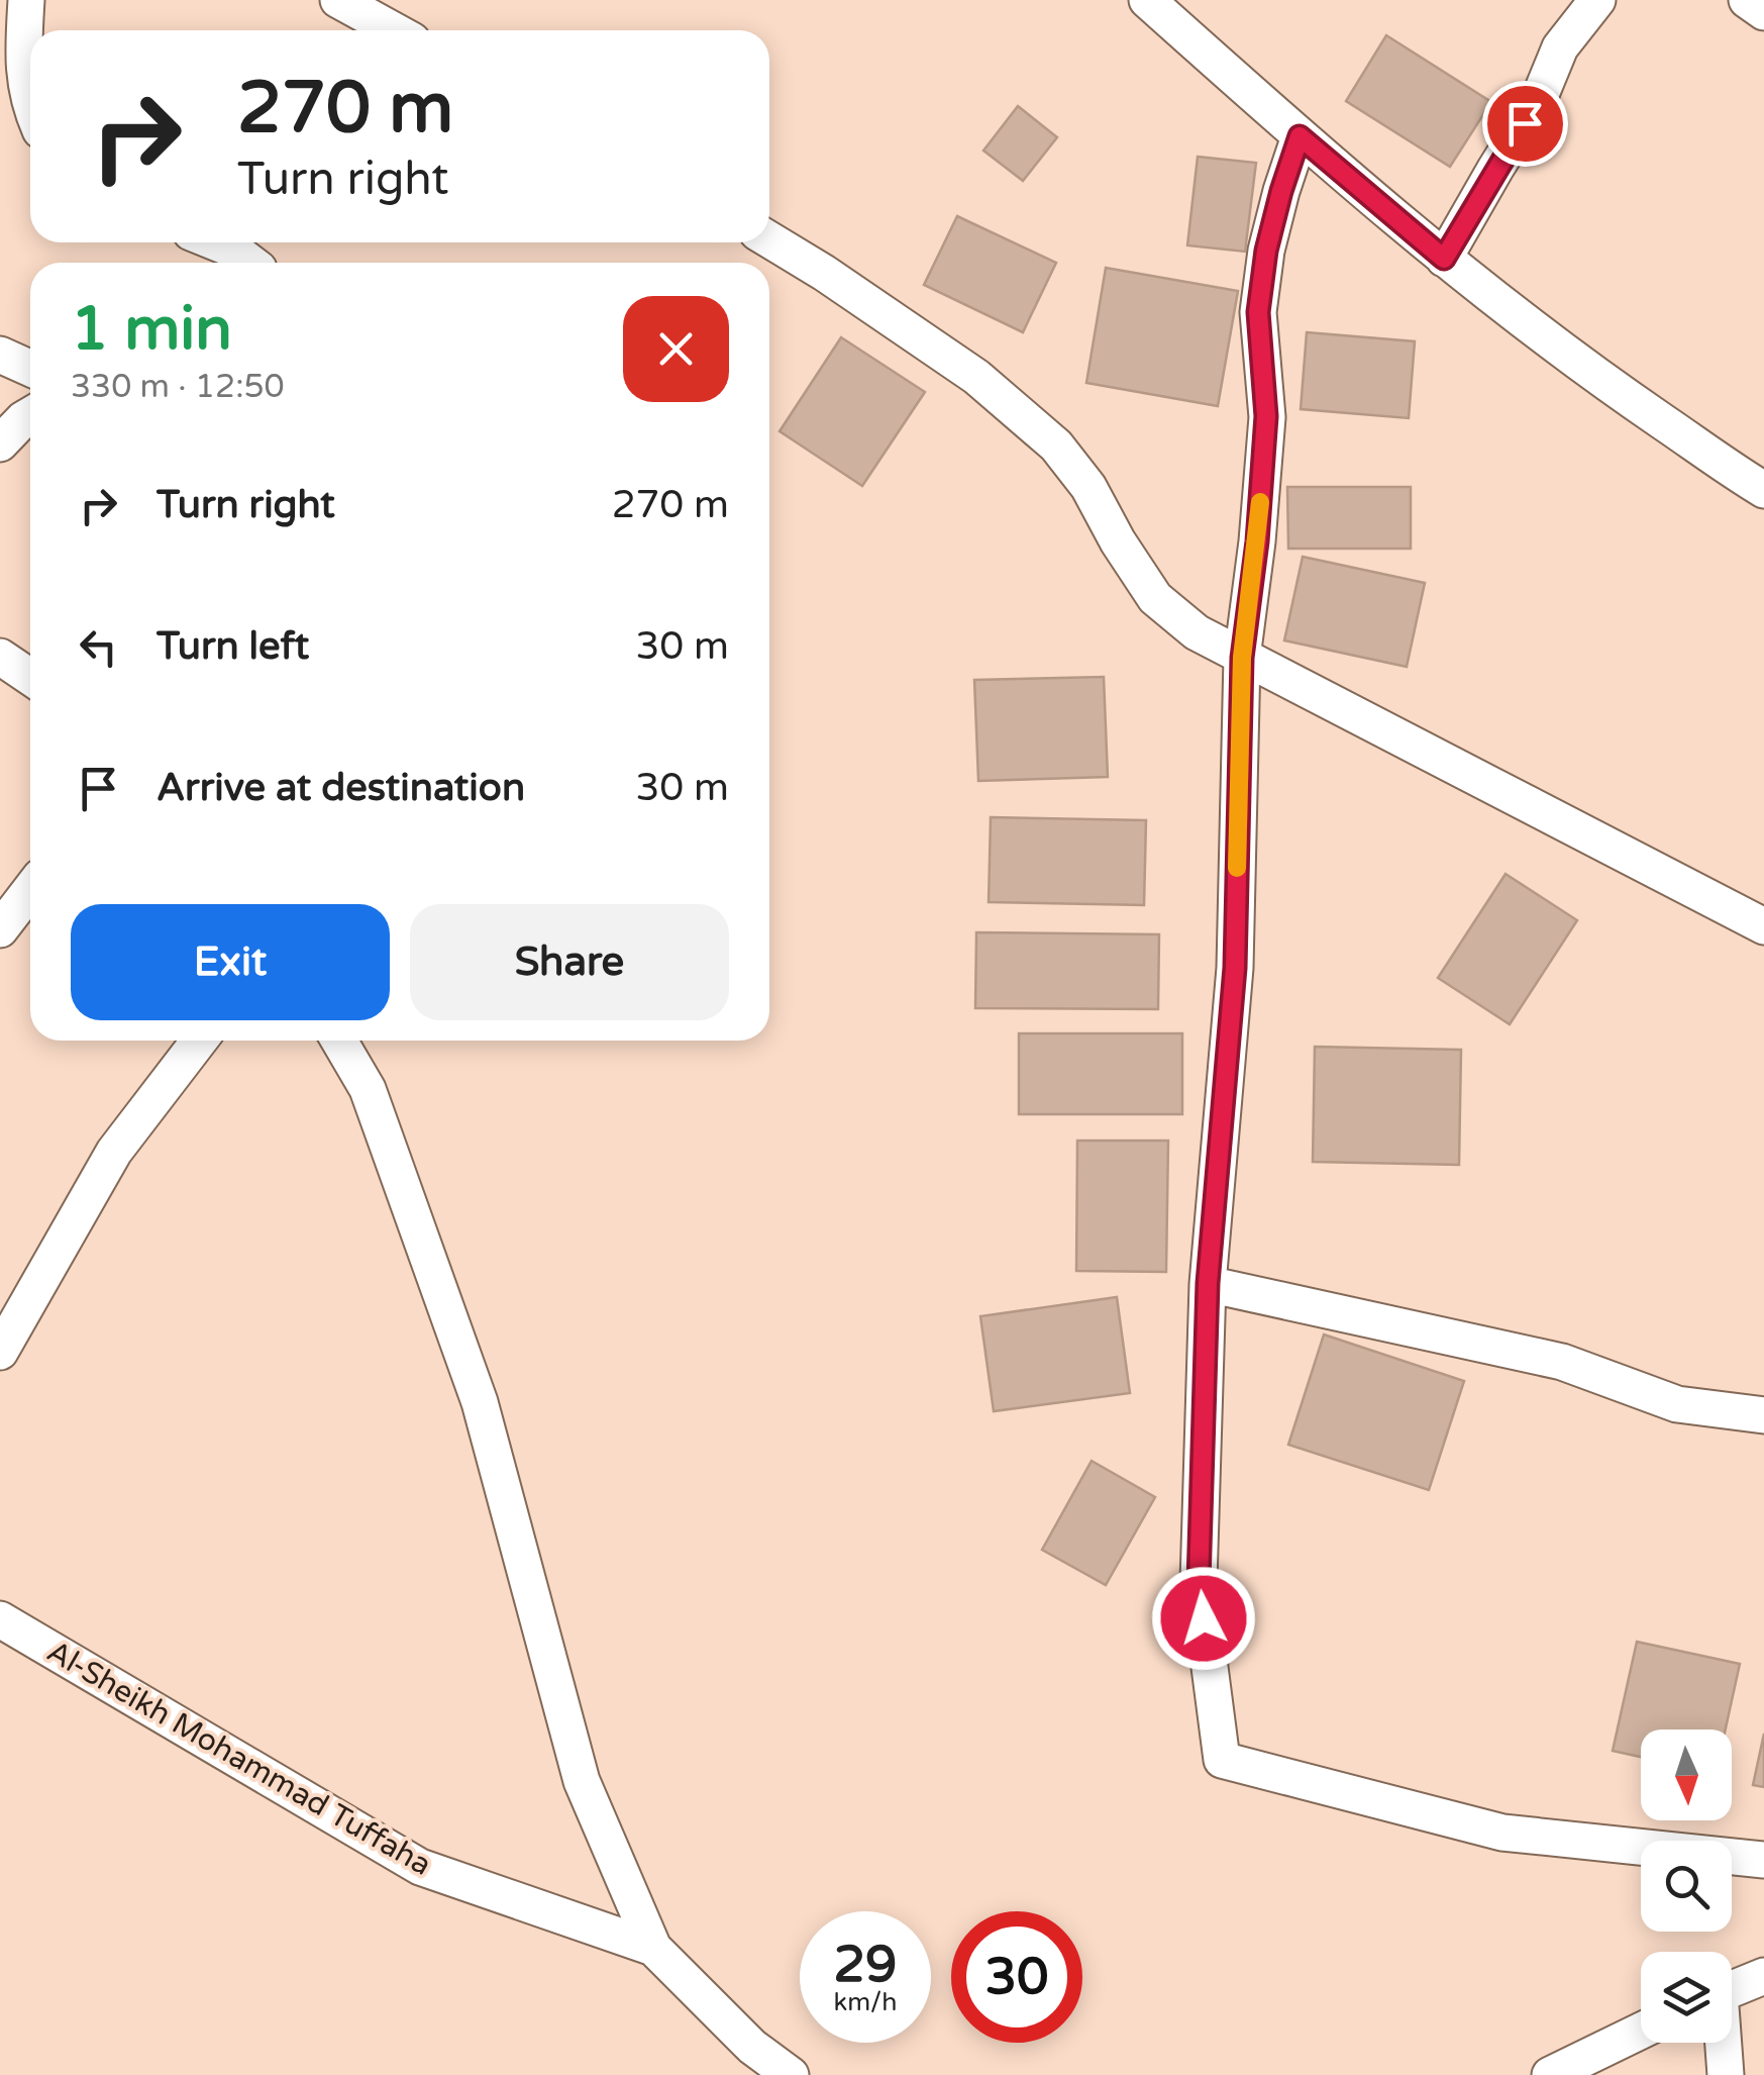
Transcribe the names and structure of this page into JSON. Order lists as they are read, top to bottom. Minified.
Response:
{"streets":{"street":["Al-Sheikh Mohammad Tuffaha"]},"north":"bottom","page":{"turn":["270 m","Turn right"],"heading":["1 min","330 m · 12:50"],"list":[{"name":"Turn right","value":"270 m"},{"name":"Turn left","value":"30 m"},{"name":"Arrive at destination","value":"30 m"}],"buttons":["Exit","Share"],"speed":"29 km/h","limit":"30"}}
